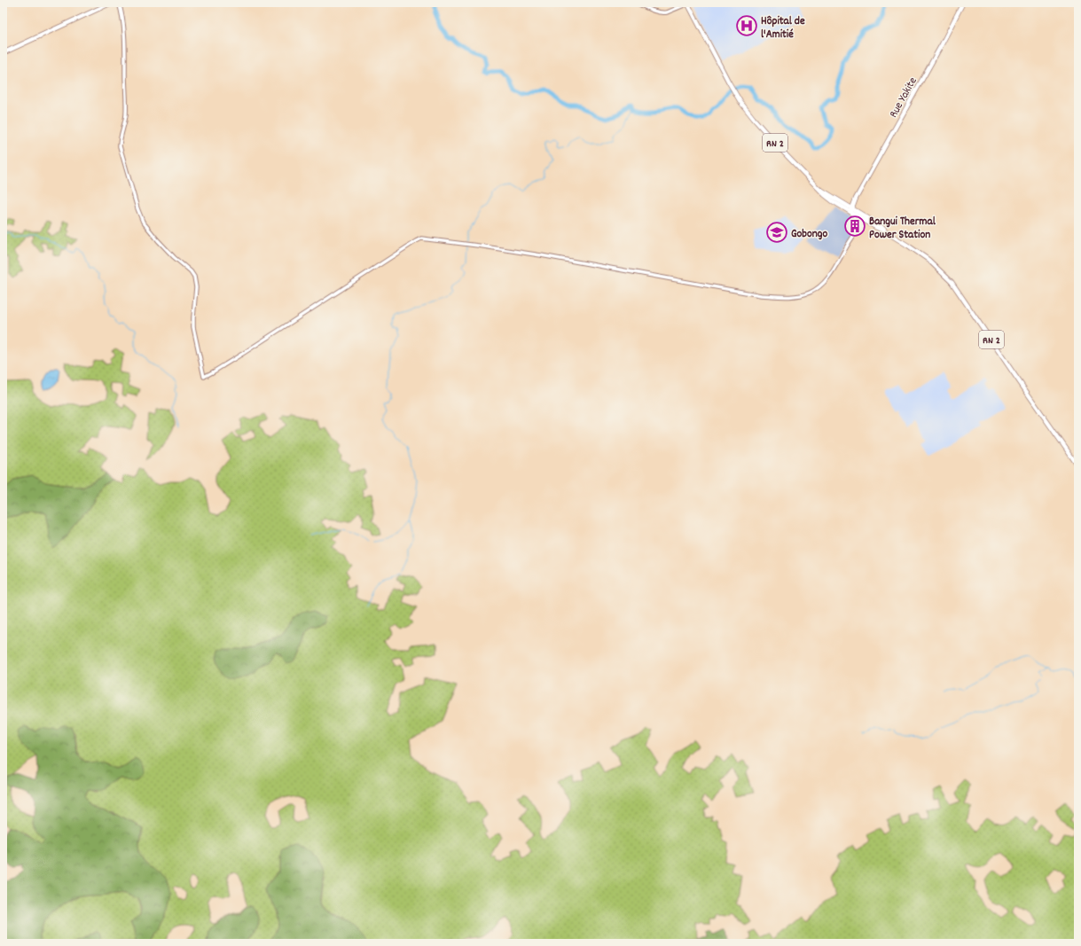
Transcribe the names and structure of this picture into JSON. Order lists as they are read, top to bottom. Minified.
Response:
{"streets":{"main road":["Rue Yakite","RN 2"]},"crossings":[["Rue Yakite","RN 2"]],"places":{"hospital":["Hôpital de l'Amitié"],"building":["Bangui Thermal Power Station"],"school or university":["Gobongo"]}}
